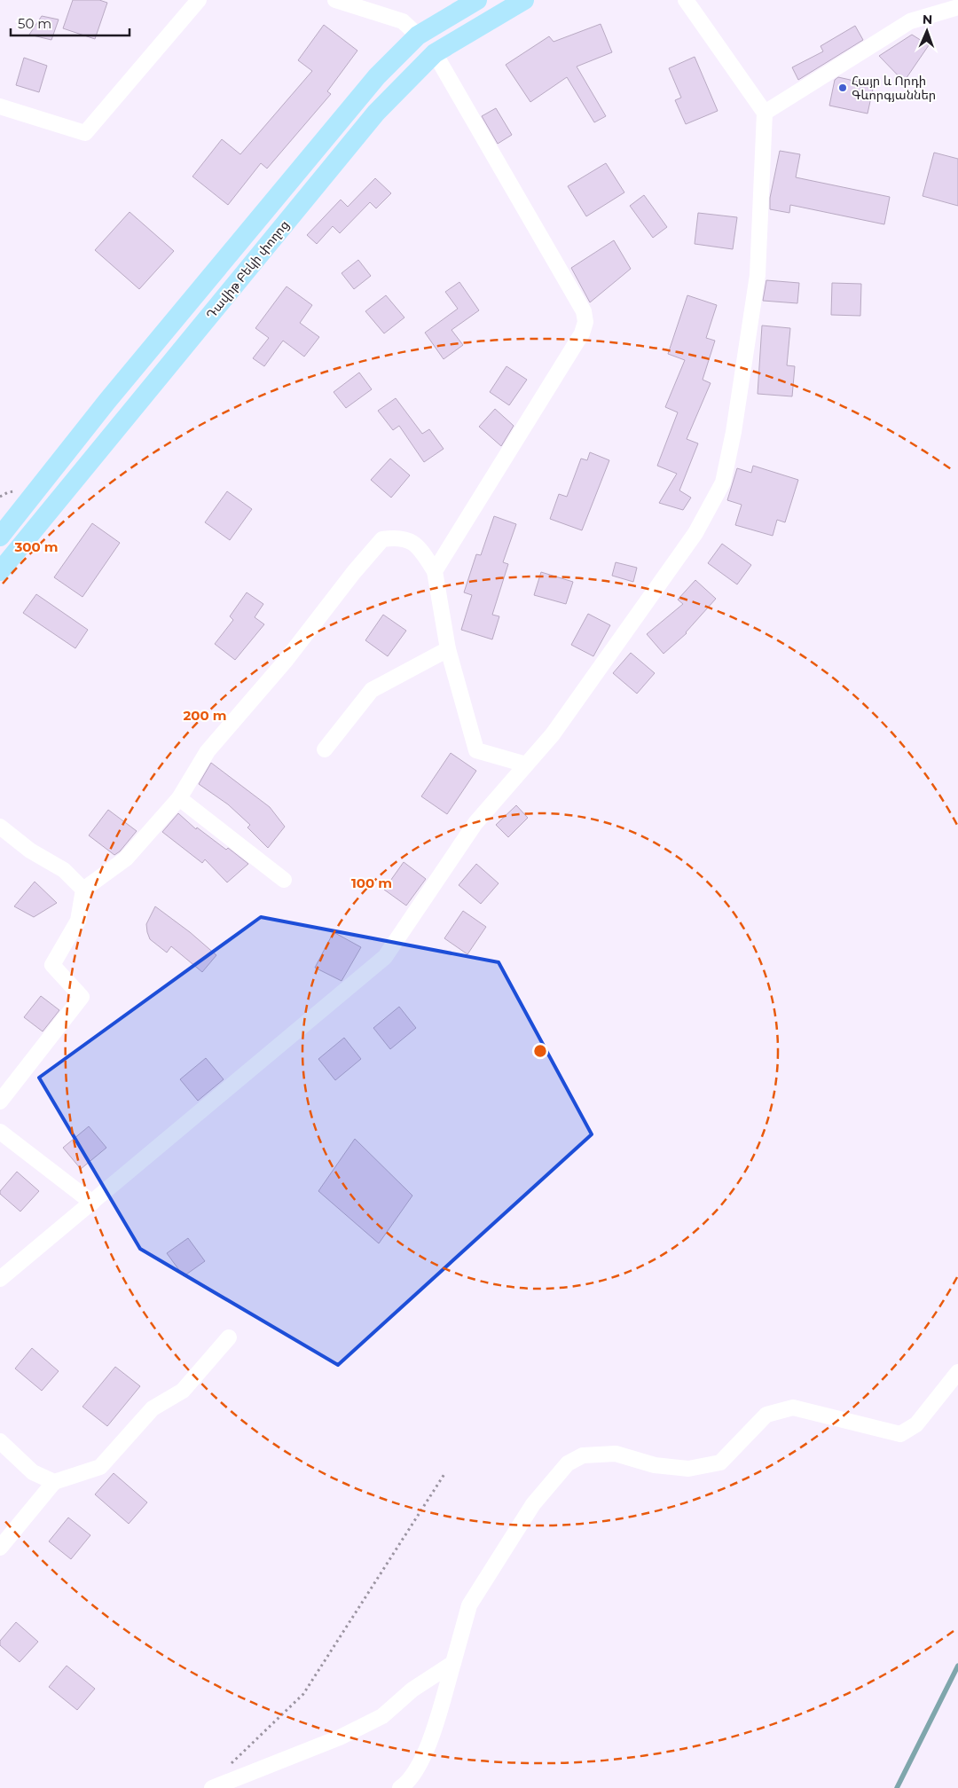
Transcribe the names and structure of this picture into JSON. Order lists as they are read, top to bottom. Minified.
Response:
{"streets":{"main road":["Դավիթ Բեկի փողոց"]},"places":["Հայր և Որդի Գևորգյաններ"],"scale_bar":"50 m","north":"top","rings":["300 m","200 m","100 m"]}
